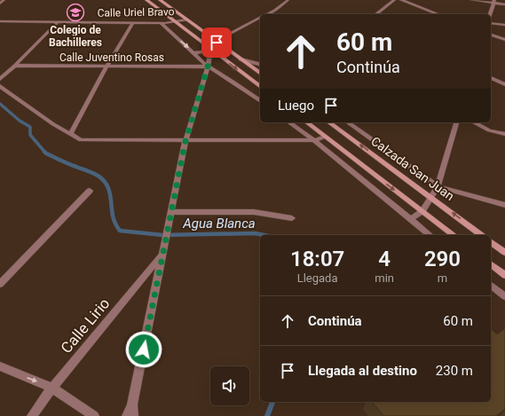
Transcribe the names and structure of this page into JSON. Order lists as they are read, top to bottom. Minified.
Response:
{"streets":{"main road":["Calzada San Juan"],"street":["Calle Uriel Bravo","Calle Juventino Rosas","Calle Lirio"]},"water":["Agua Blanca"],"places":{"school or university":["Colegio de Bachilleres"]},"page":{"turn":["60 m","Continúa"],"then":"Luego","eta":["18:07","Llegada","4","min","290","m"],"list":[{"name":"Continúa","value":"60 m"},{"name":"Llegada al destino","value":"230 m"}]}}
